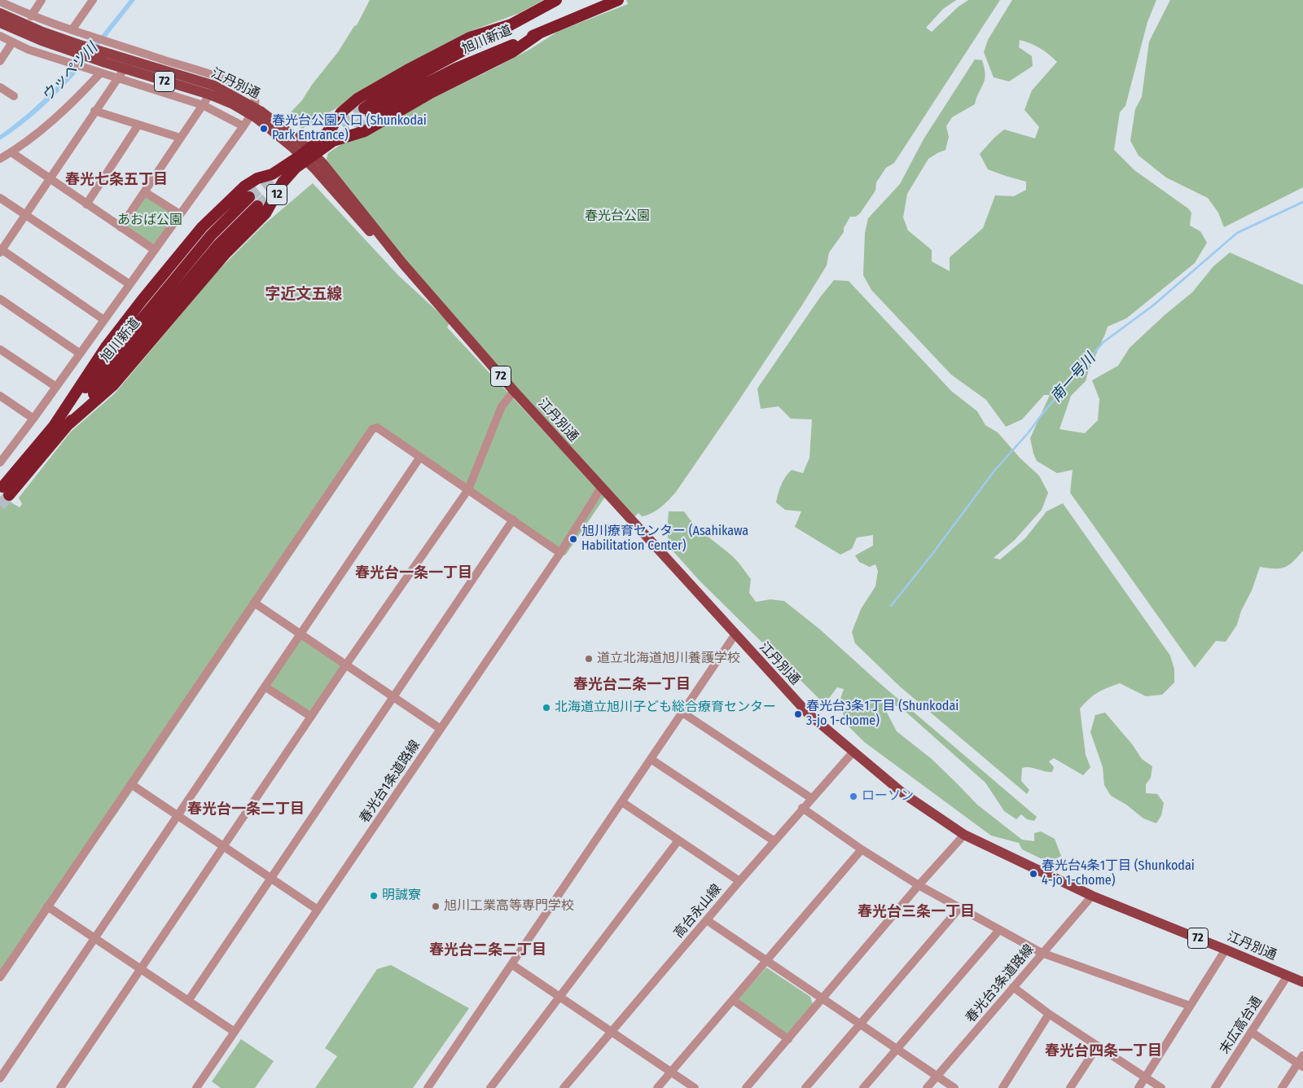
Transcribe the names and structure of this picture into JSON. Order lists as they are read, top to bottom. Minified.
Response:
{"streets":{"highway":["旭川新道","12"],"main road":["72","江丹別通"],"street":["春光台1条道路線","高台永山線","春光台3条道路線","末広高台通"]},"crossings":[["旭川新道","12"],["江丹別通","12"],["江丹別通","春光台1条道路線"],["江丹別通","高台永山線"],["江丹別通","春光台3条道路線"],["江丹別通","末広高台通"]],"districts":["春光七条五丁目","字近文五線","春光台一条一丁目","春光台二条一丁目","春光台一条二丁目","春光台三条一丁目","春光台二条二丁目","春光台四条一丁目"],"water":["ウッペツ川","南一号川"],"parks":["春光台公園","あおば公園"],"places":["春光台公園入口 (Shunkodai Park Entrance)","旭川療育センター (Asahikawa Habilitation Center)","道立北海道旭川養護学校","北海道立旭川子ども総合療育センター","春光台3条1丁目 (Shunkodai 3-jo 1-chome)","ローソン","春光台4条1丁目 (Shunkodai 4-jo 1-chome)","明誠寮","旭川工業高等専門学校"]}
